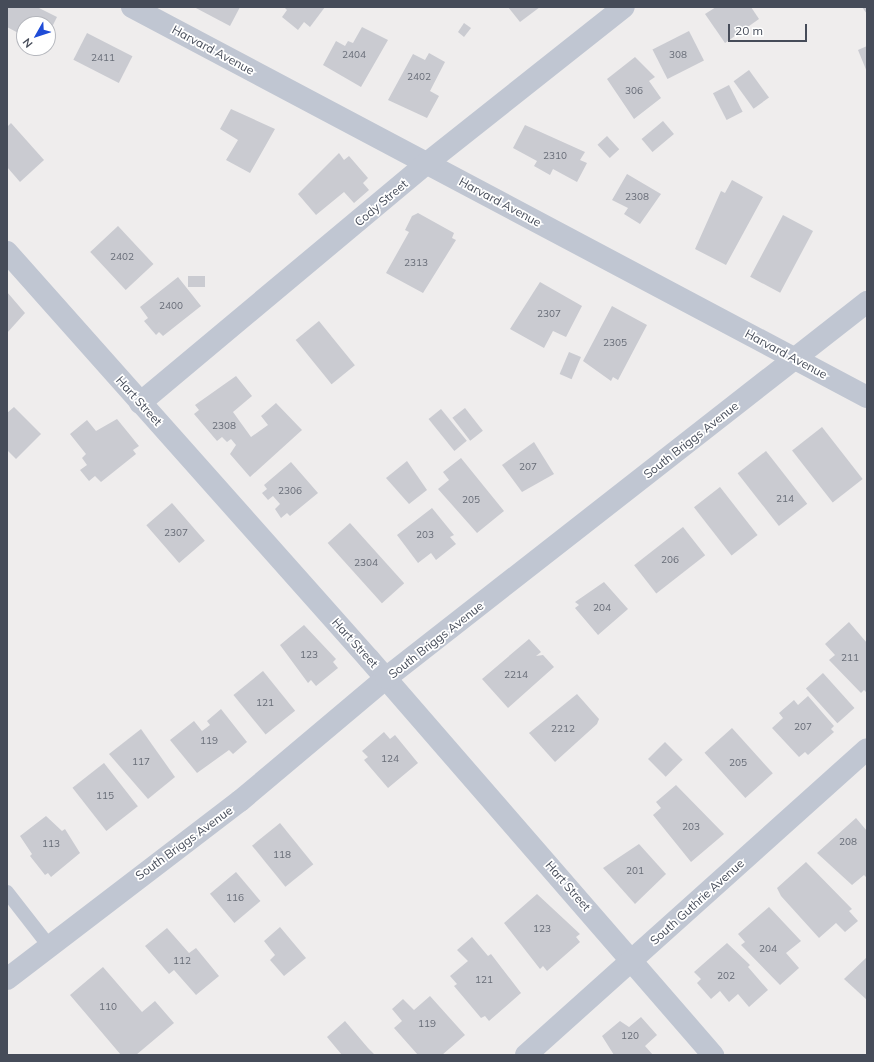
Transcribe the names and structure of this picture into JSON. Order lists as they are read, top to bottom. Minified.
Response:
{"streets":{"street":["Harvard Avenue","Cody Street","Hart Street","South Briggs Avenue","South Guthrie Avenue"]},"crossings":[["Harvard Avenue","Cody Street"],["Harvard Avenue","South Briggs Avenue"],["Cody Street","Hart Street"],["Hart Street","South Briggs Avenue"],["Hart Street","South Guthrie Avenue"]],"house_numbers":["2404","308","2411","2402","306","2310","2308","2402","2313","2400","2307","2305","2308","207","2306","214","205","2307","203","206","2304","204","123","211","2214","121","207","2212","119","124","117","205","115","203","208","113","118","201","116","123","204","112","202","121","110","119","120"],"scale_bar":"20 m","north":"bottom left"}
